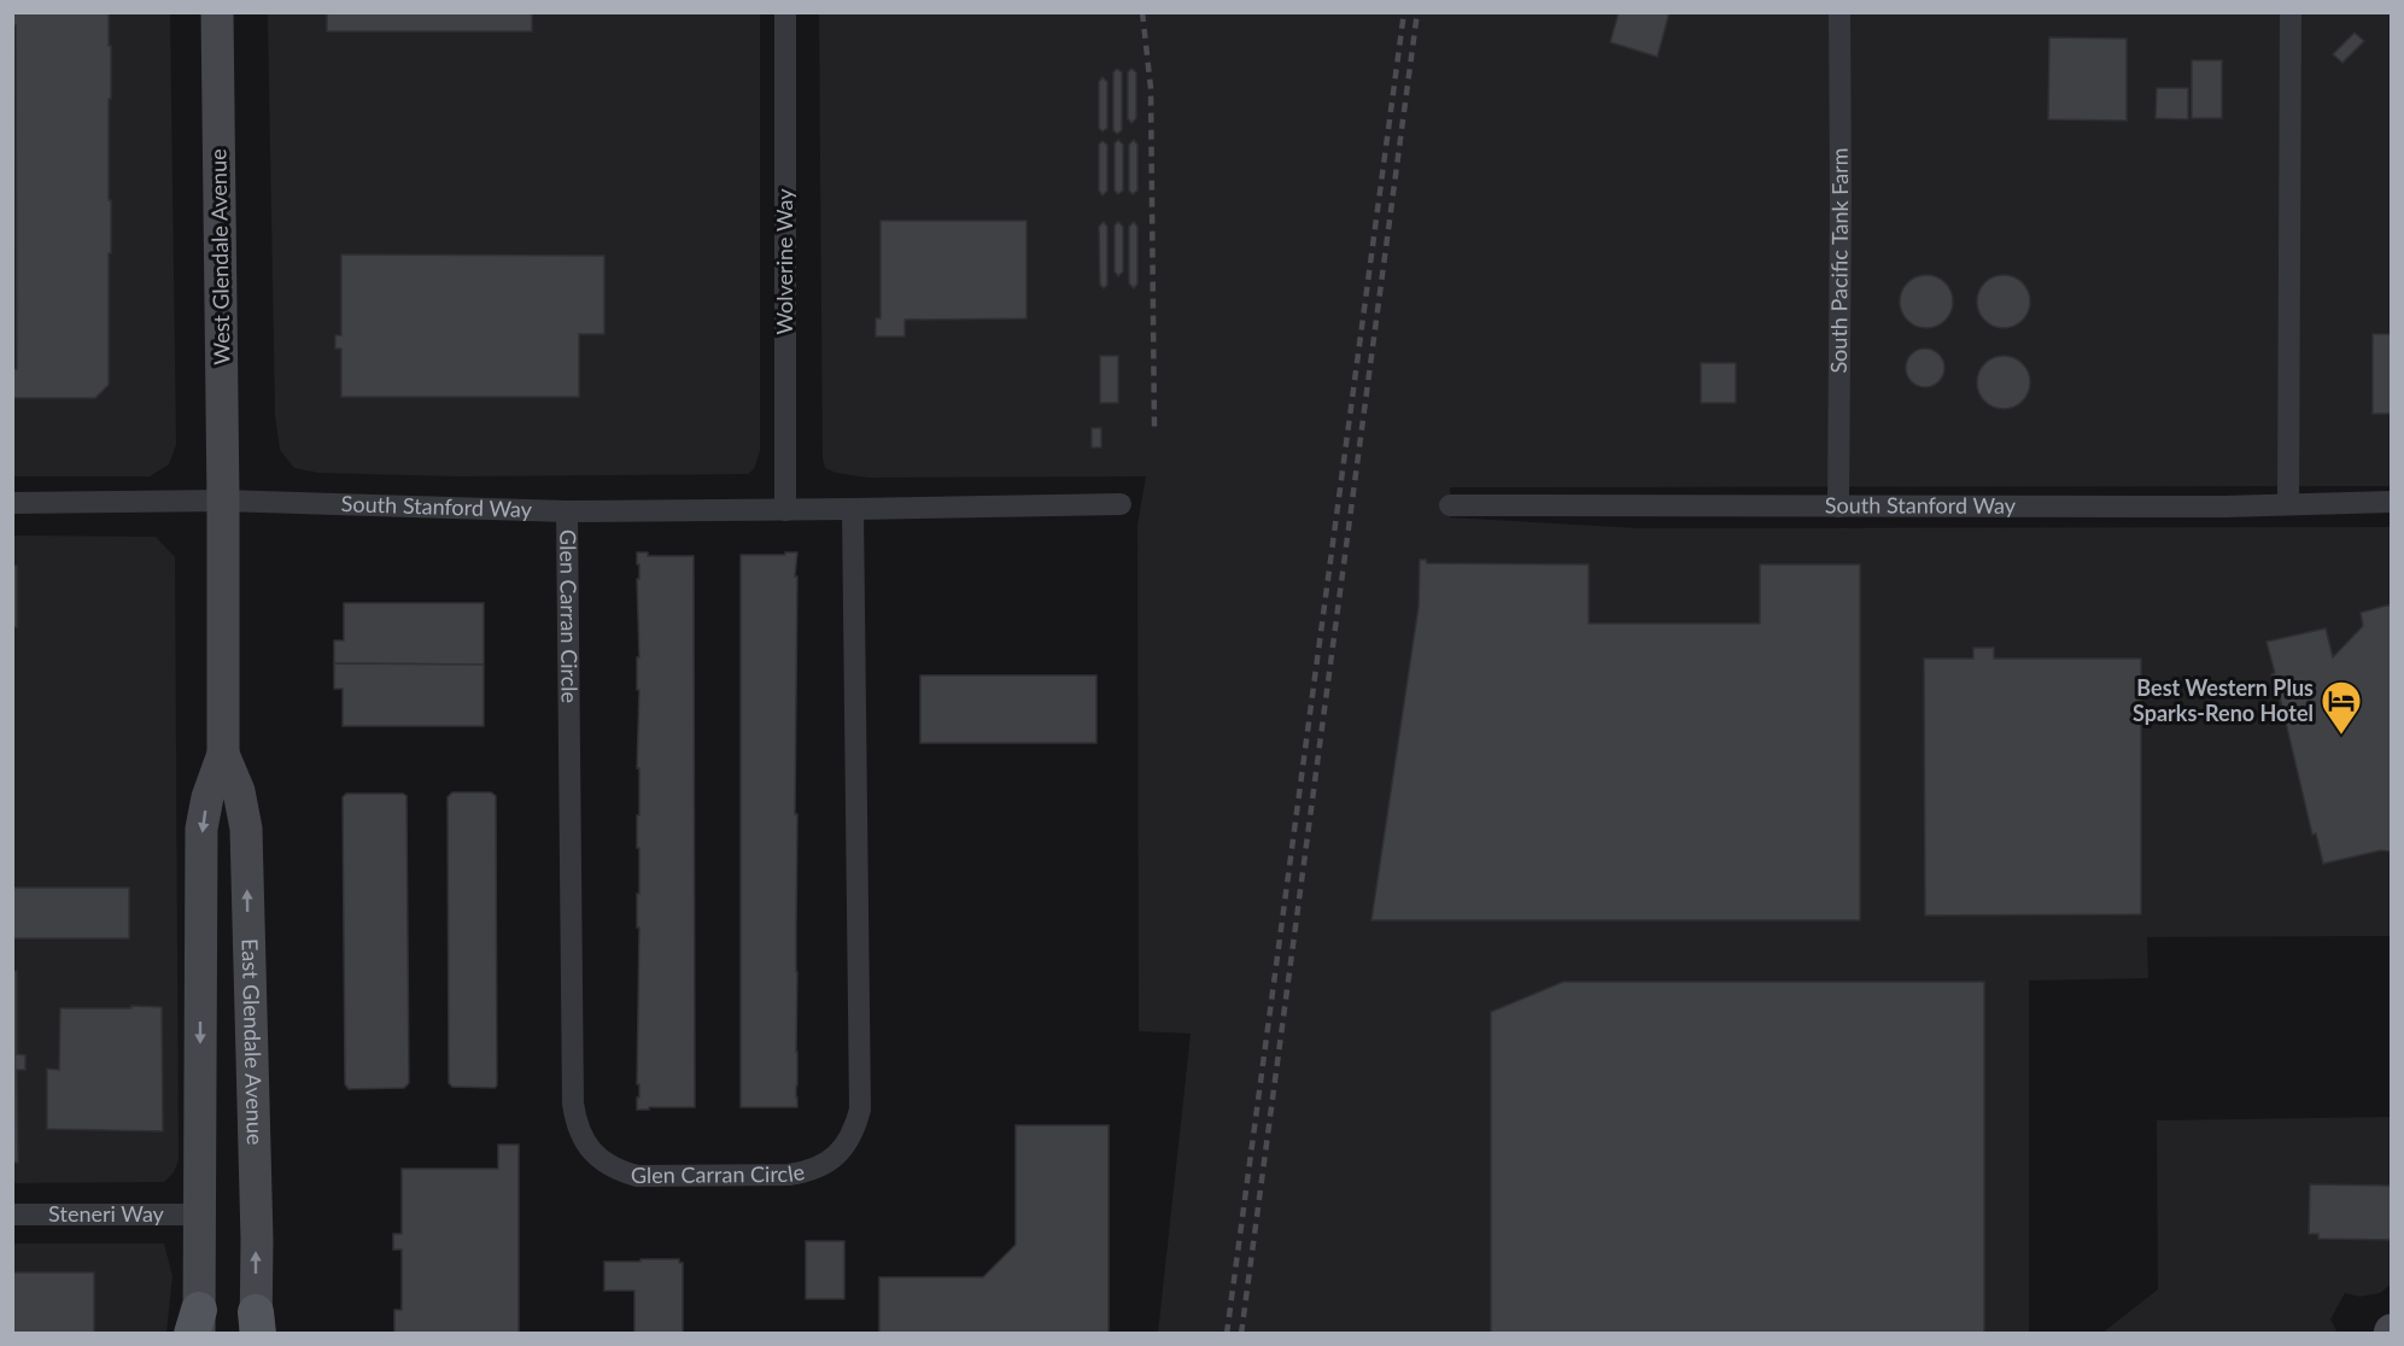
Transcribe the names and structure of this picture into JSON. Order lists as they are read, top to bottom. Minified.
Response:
{"streets":{"main road":["West Glendale Avenue","East Glendale Avenue"],"street":["South Pacific Tank Farm","Wolverine Way","South Stanford Way","Glen Carran Circle","Steneri Way"]},"crossings":[["West Glendale Avenue","South Stanford Way"],["West Glendale Avenue","East Glendale Avenue"],["South Pacific Tank Farm","South Stanford Way"],["Wolverine Way","South Stanford Way"],["South Stanford Way","Glen Carran Circle"],["South Stanford Way","East Glendale Avenue"],["East Glendale Avenue","Steneri Way"]],"places":{"hotel":["Best Western Plus Sparks-Reno Hotel"]}}
